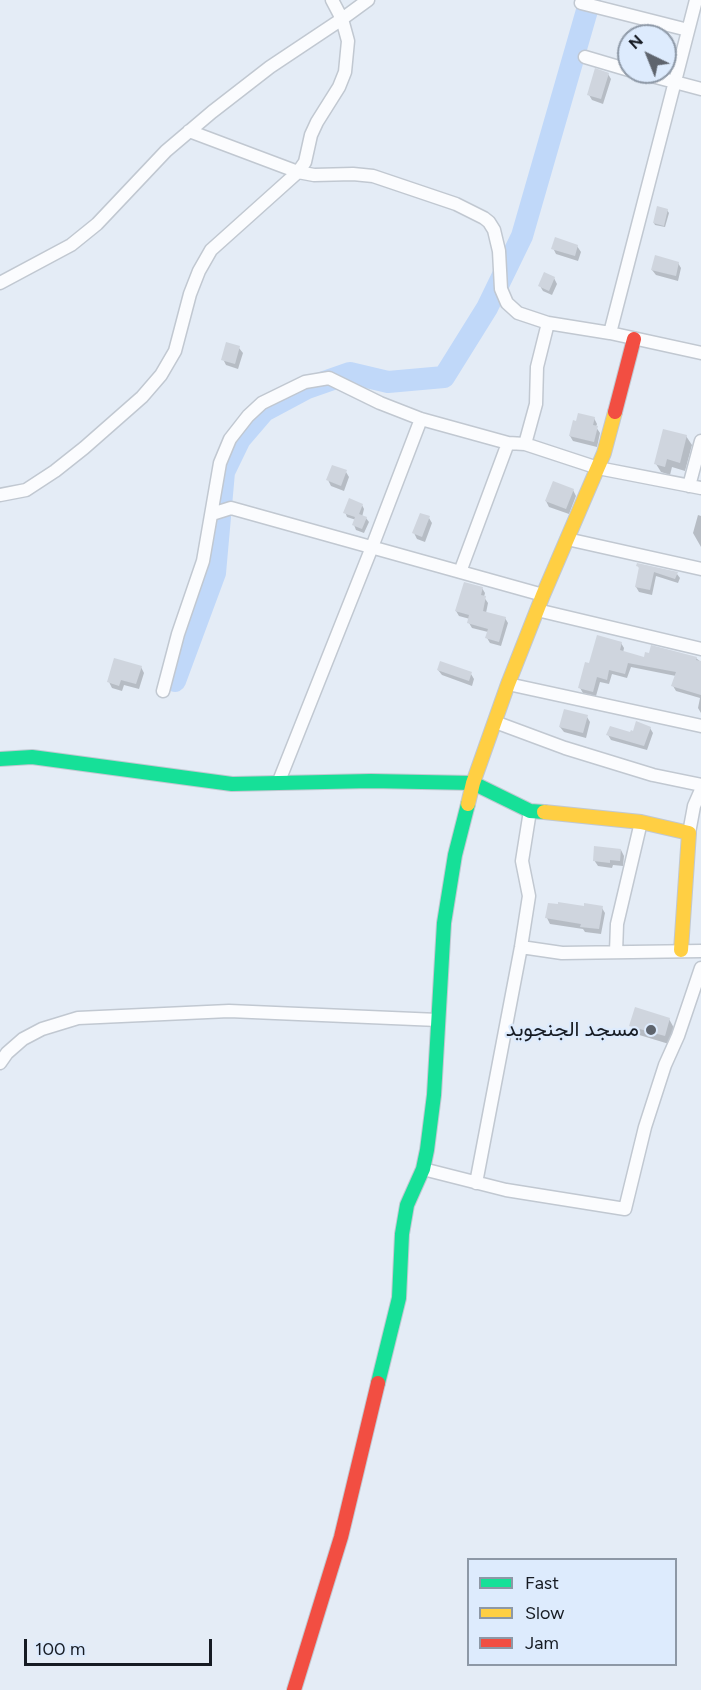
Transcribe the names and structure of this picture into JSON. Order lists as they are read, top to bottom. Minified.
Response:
{"places":["مسجد الجنجويد"],"legend":["Fast","Slow","Jam"],"scale_bar":"100 m","north":"top left"}
